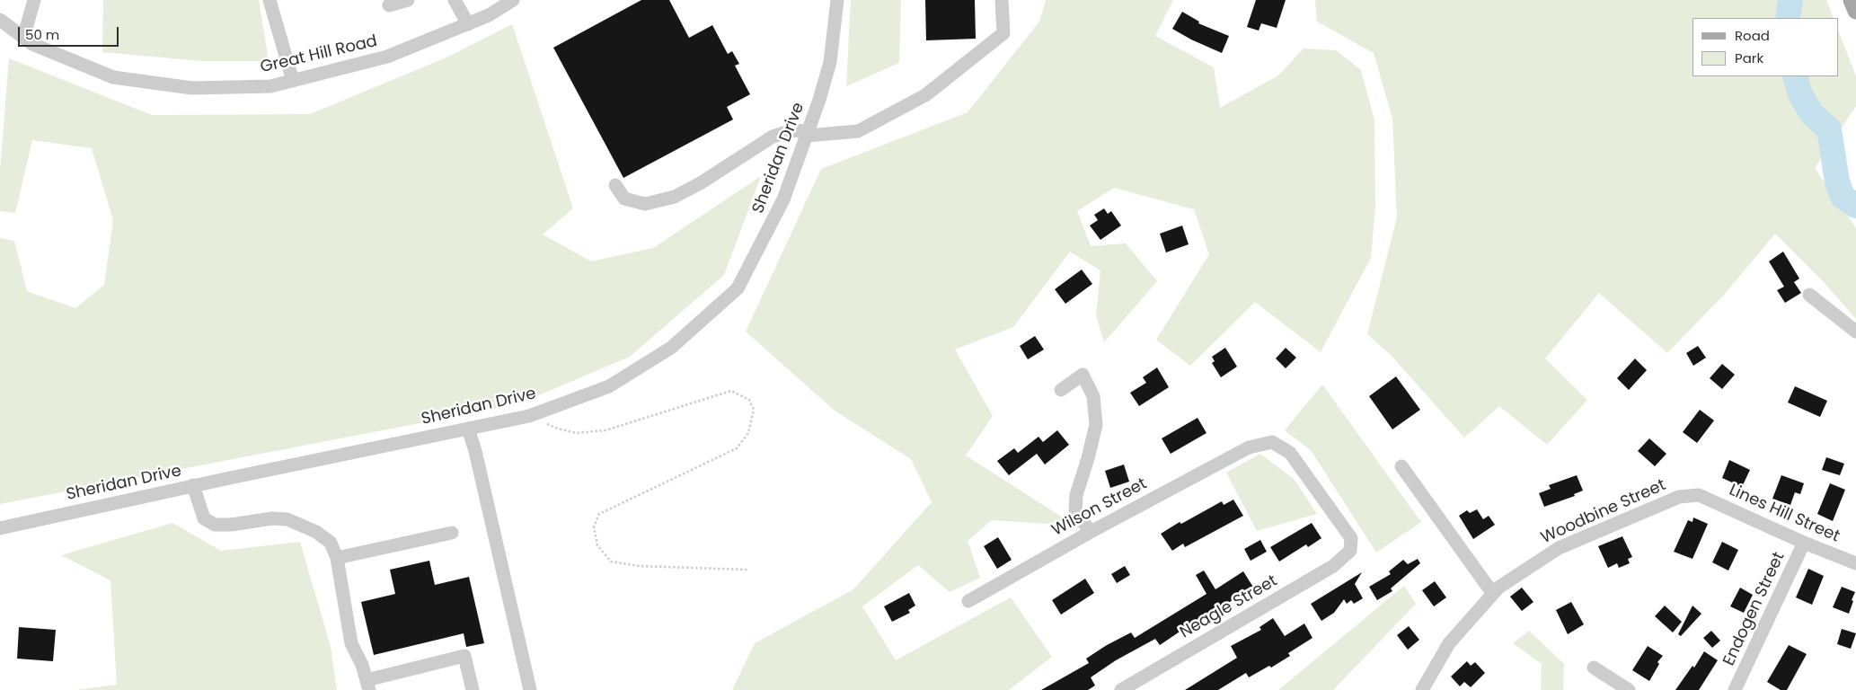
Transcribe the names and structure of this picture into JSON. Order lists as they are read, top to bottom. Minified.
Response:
{"streets":{"street":["Great Hill Road","Sheridan Drive","Wilson Street","Woodbine Street","Lines Hill Street","Neagle Street","Endogen Street"]},"crossings":[["Wilson Street","Neagle Street"],["Woodbine Street","Lines Hill Street"],["Lines Hill Street","Endogen Street"]],"legend":["Road","Park"],"scale_bar":"50 m"}
